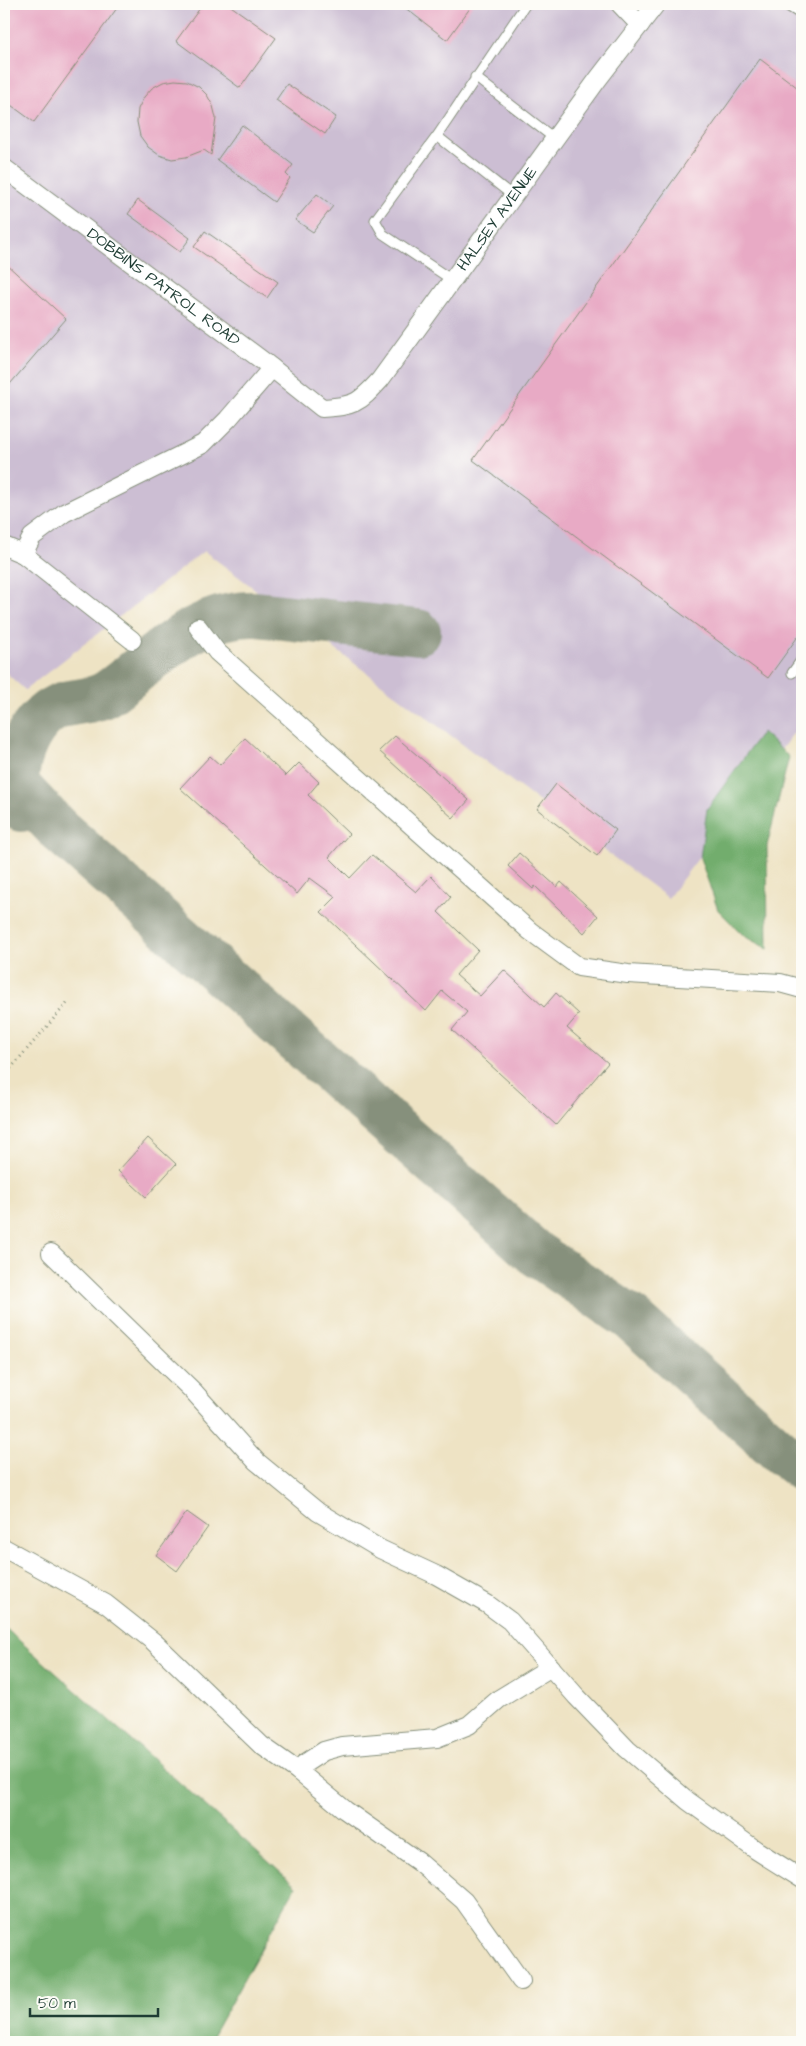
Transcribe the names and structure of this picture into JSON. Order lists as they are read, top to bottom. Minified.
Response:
{"streets":{"street":["HALSEY AVENUE","DOBBINS PATROL ROAD"]},"crossings":[["HALSEY AVENUE","DOBBINS PATROL ROAD"]],"scale_bar":"50 m"}
